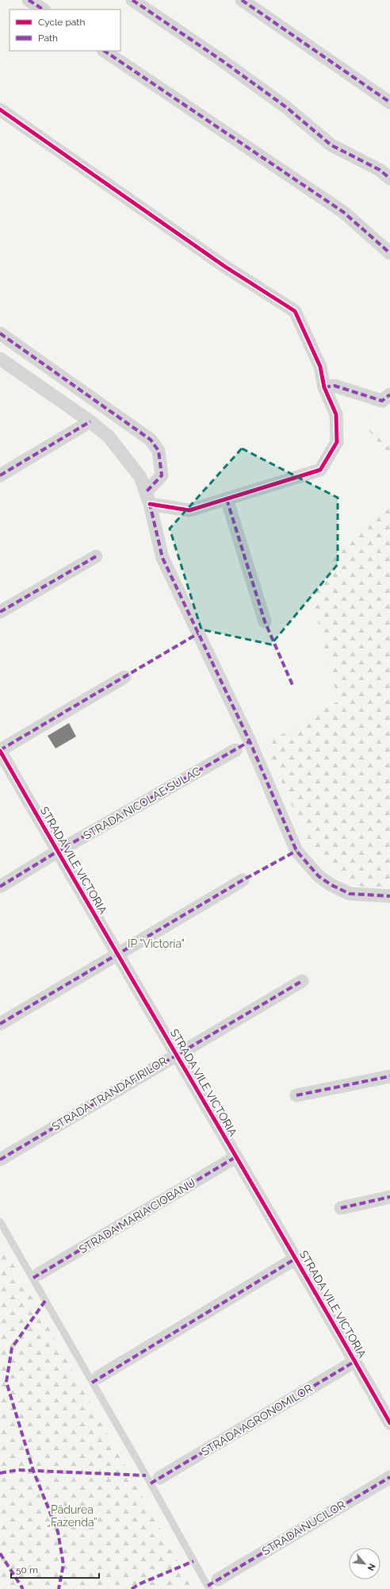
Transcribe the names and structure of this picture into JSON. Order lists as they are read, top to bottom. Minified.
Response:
{"streets":{"street":["STRADA NICOLAE SULAC","STRADA VILE VICTORIA","STRADA TRANDAFIRILOR","STRADA MARIA CIOBANU","STRADA AGRONOMILOR","STRADA NUCILOR"]},"crossings":[["STRADA NICOLAE SULAC","STRADA VILE VICTORIA"],["STRADA VILE VICTORIA","STRADA TRANDAFIRILOR"],["STRADA VILE VICTORIA","STRADA MARIA CIOBANU"],["STRADA VILE VICTORIA","STRADA AGRONOMILOR"]],"parks":["IP \"Victoria\"","Pădurea „Fazenda”"],"legend":["Cycle path","Path"],"scale_bar":"50 m","north":"bottom right"}
